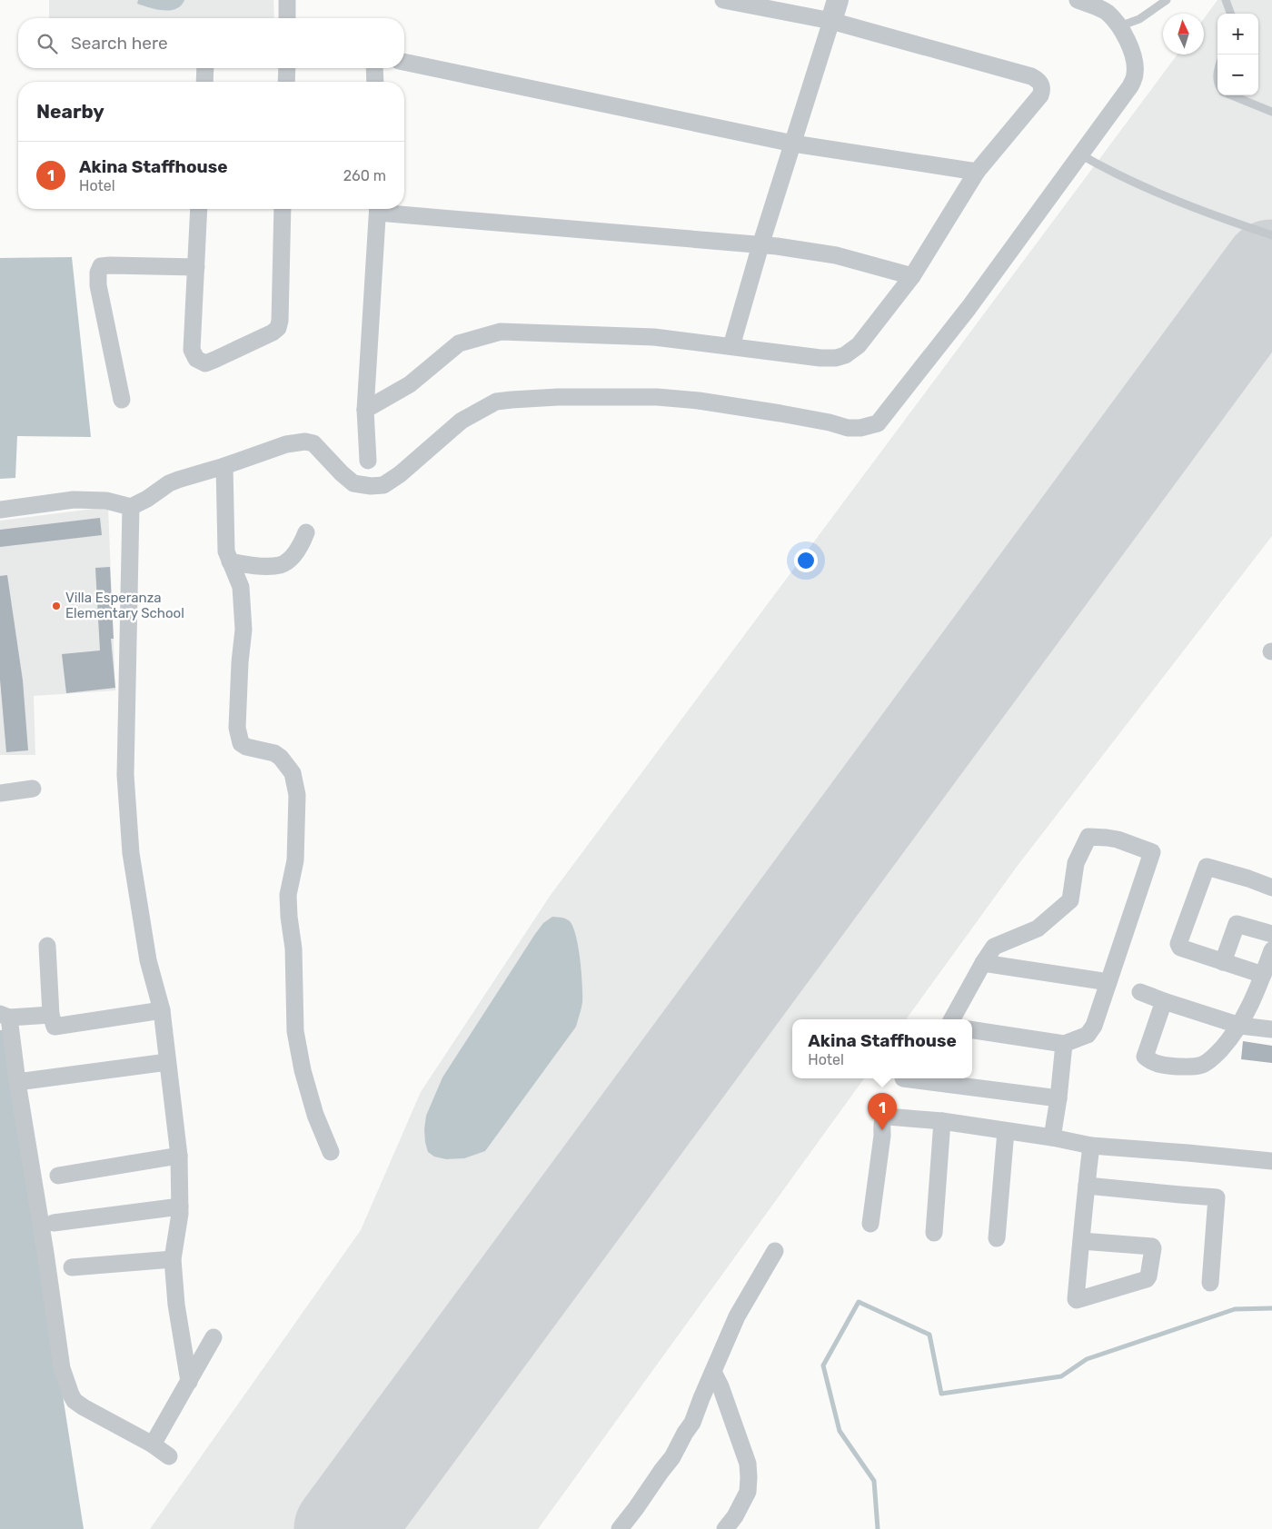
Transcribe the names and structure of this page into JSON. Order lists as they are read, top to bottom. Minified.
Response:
{"places":["Villa Esperanza Elementary School"],"north":"top","page":{"map_buttons":["+","−"],"search":"Search here","heading":"Nearby","list":[{"mark":"1","name":"Akina Staffhouse","note":"Hotel","value":"260 m"}],"popup":["Akina Staffhouse","Hotel"],"pins":"1"}}
